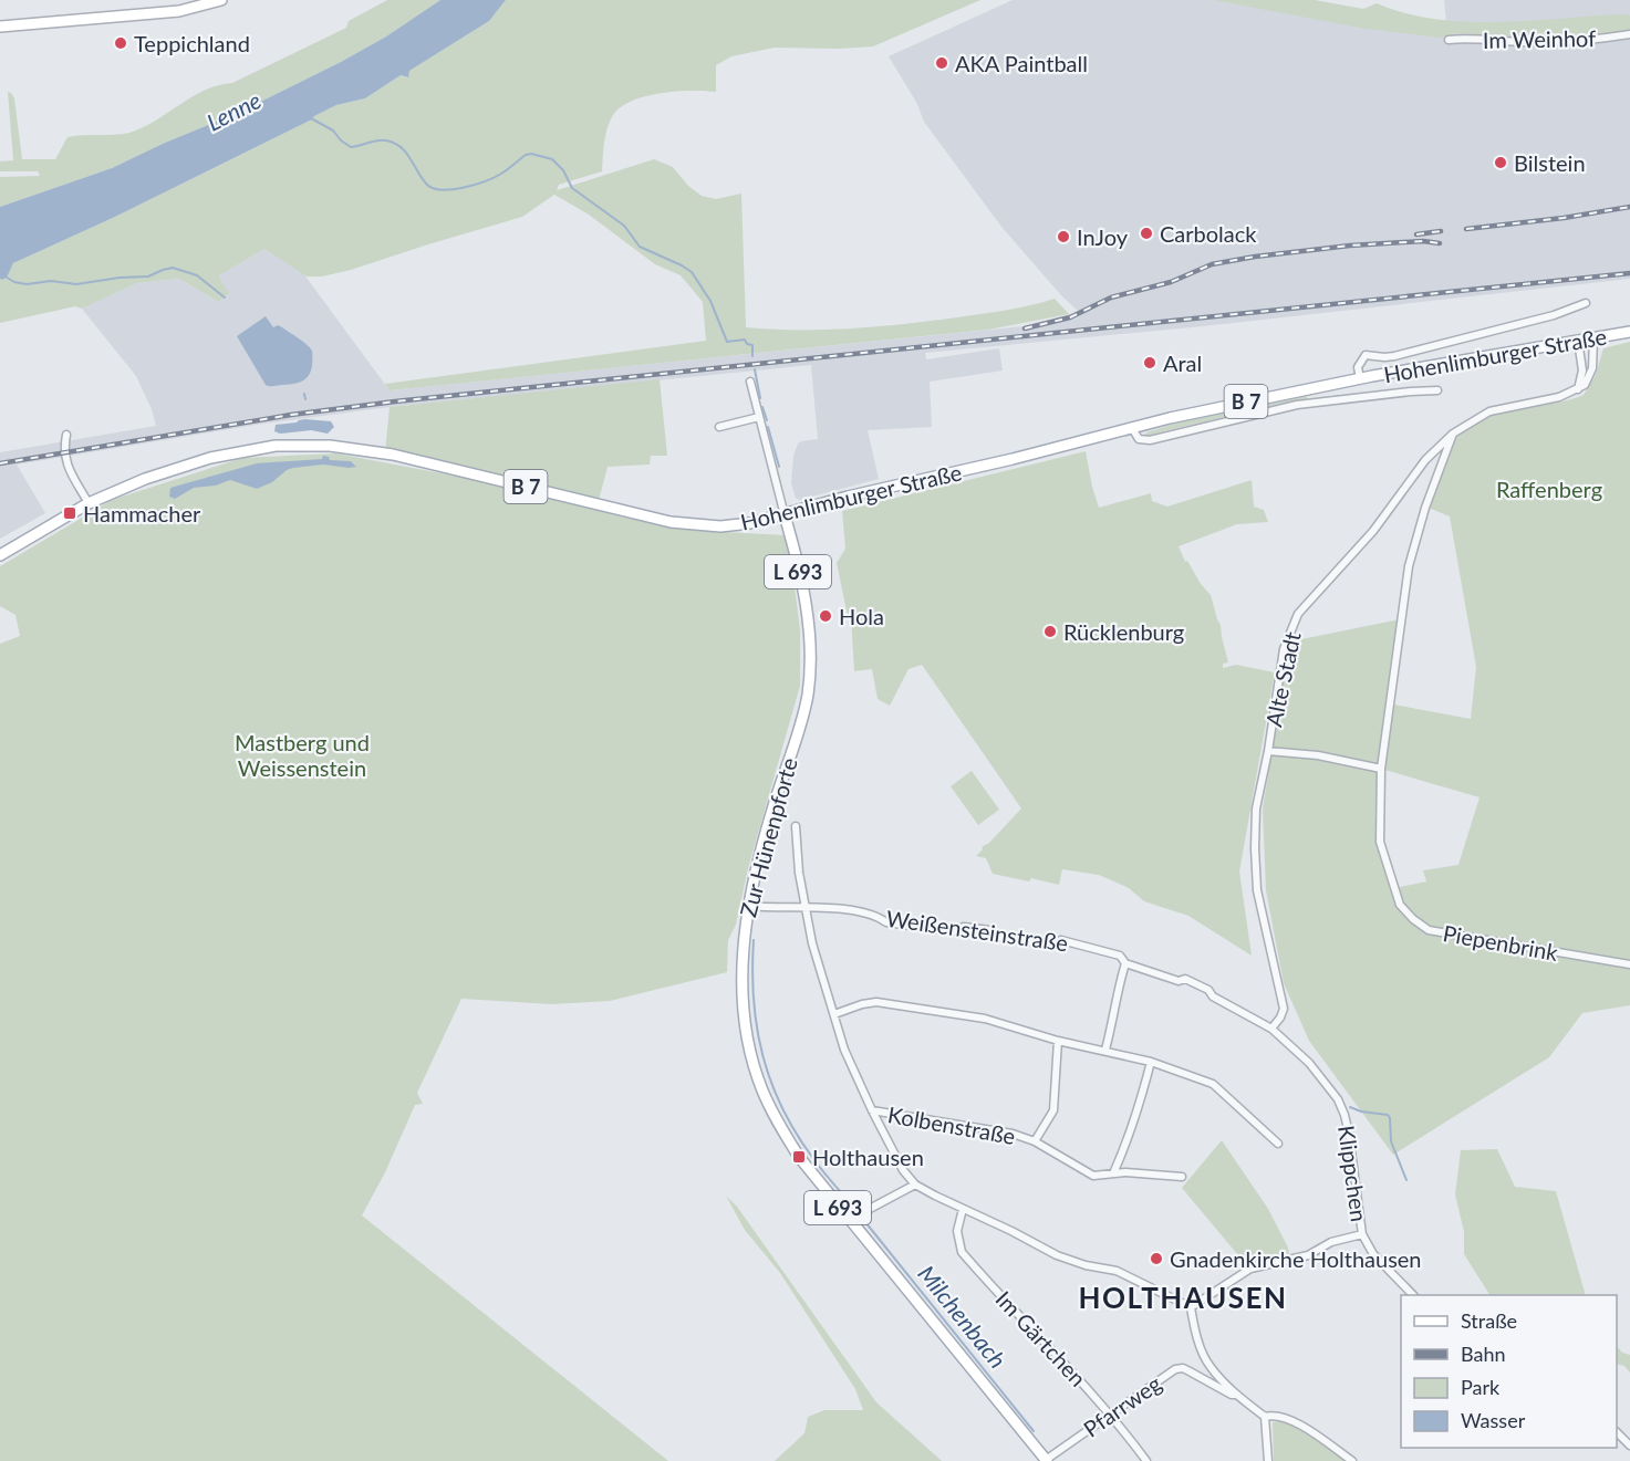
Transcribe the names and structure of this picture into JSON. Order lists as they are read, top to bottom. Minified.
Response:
{"streets":{"main road":["Hohenlimburger Straße","B 7","L 693","Zur Hünenpforte"],"street":["Im Weinhof","Alte Stadt","Weißensteinstraße","Piepenbrink","Kolbenstraße","Klippchen","Im Gärtchen","Pfarrweg"]},"crossings":[["Hohenlimburger Straße","Zur Hünenpforte"],["Alte Stadt","Weißensteinstraße"],["Alte Stadt","Piepenbrink"],["Zur Hünenpforte","Weißensteinstraße"],["Zur Hünenpforte","Pfarrweg"],["Weißensteinstraße","Klippchen"],["Im Gärtchen","Pfarrweg"]],"districts":["HOLTHAUSEN"],"water":["Lenne","Milchenbach"],"parks":["Raffenberg","Mastberg und Weissenstein"],"places":{"other":["Teppichland","AKA Paintball","Bilstein","Carbolack","InJoy","Aral","Hola","Rücklenburg","Gnadenkirche Holthausen"],"transit":["Hammacher","Holthausen"]},"legend":["Straße","Bahn","Park","Wasser"]}
